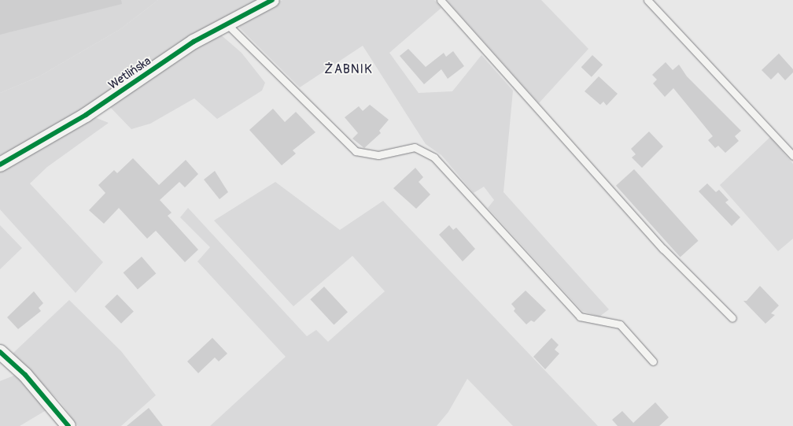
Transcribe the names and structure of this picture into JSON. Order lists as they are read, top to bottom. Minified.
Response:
{"streets":{"street":["Wetlińska"]},"districts":["ŻABNIK"]}
